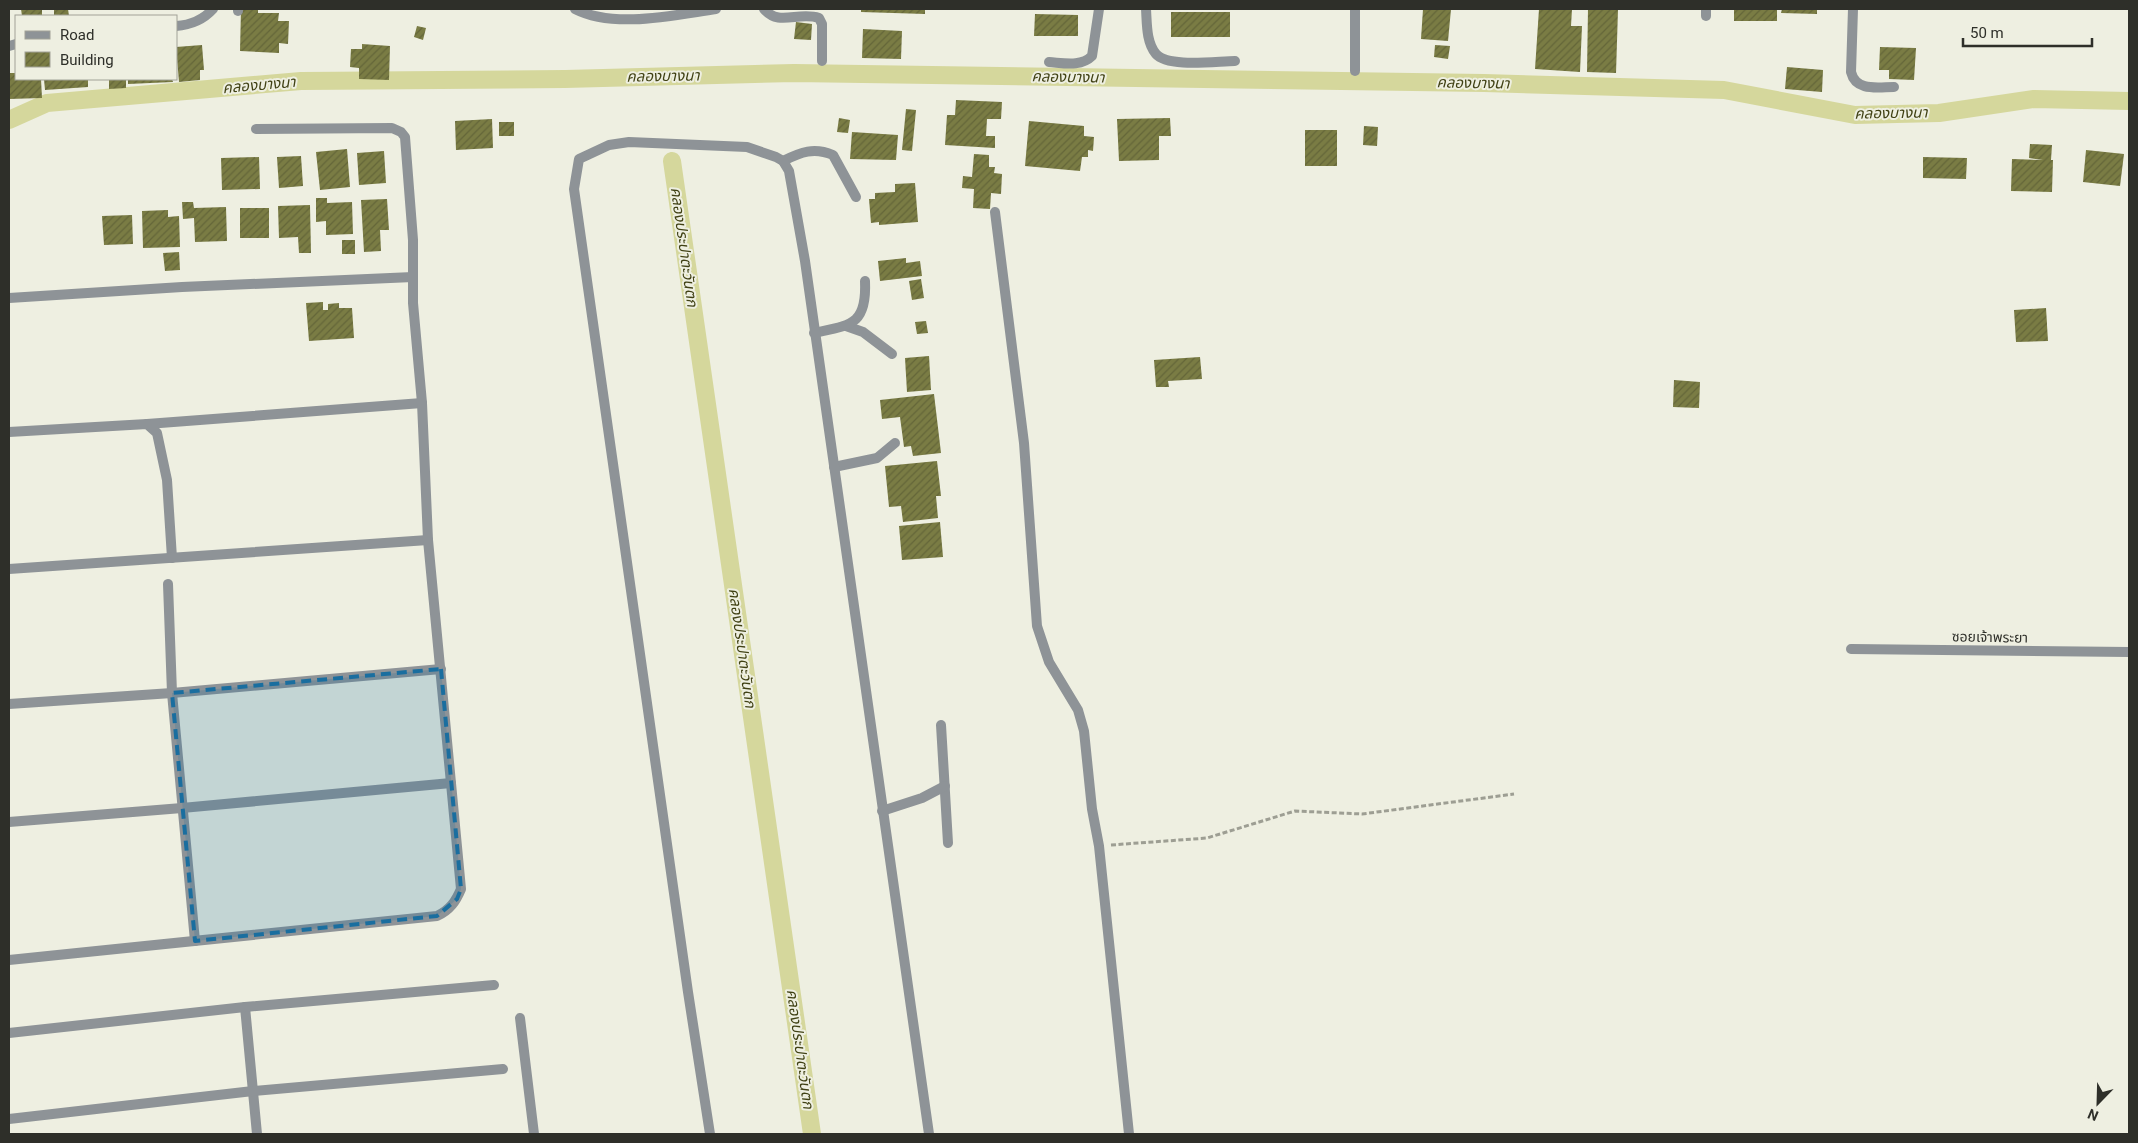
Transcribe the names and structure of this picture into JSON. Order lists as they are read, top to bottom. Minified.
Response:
{"streets":{"street":["ซอยเจ้าพระยา"]},"water":["คลองบางนา","คลองประปาตะวันตก"],"legend":["Road","Building"],"scale_bar":"50 m","north":"bottom left"}
